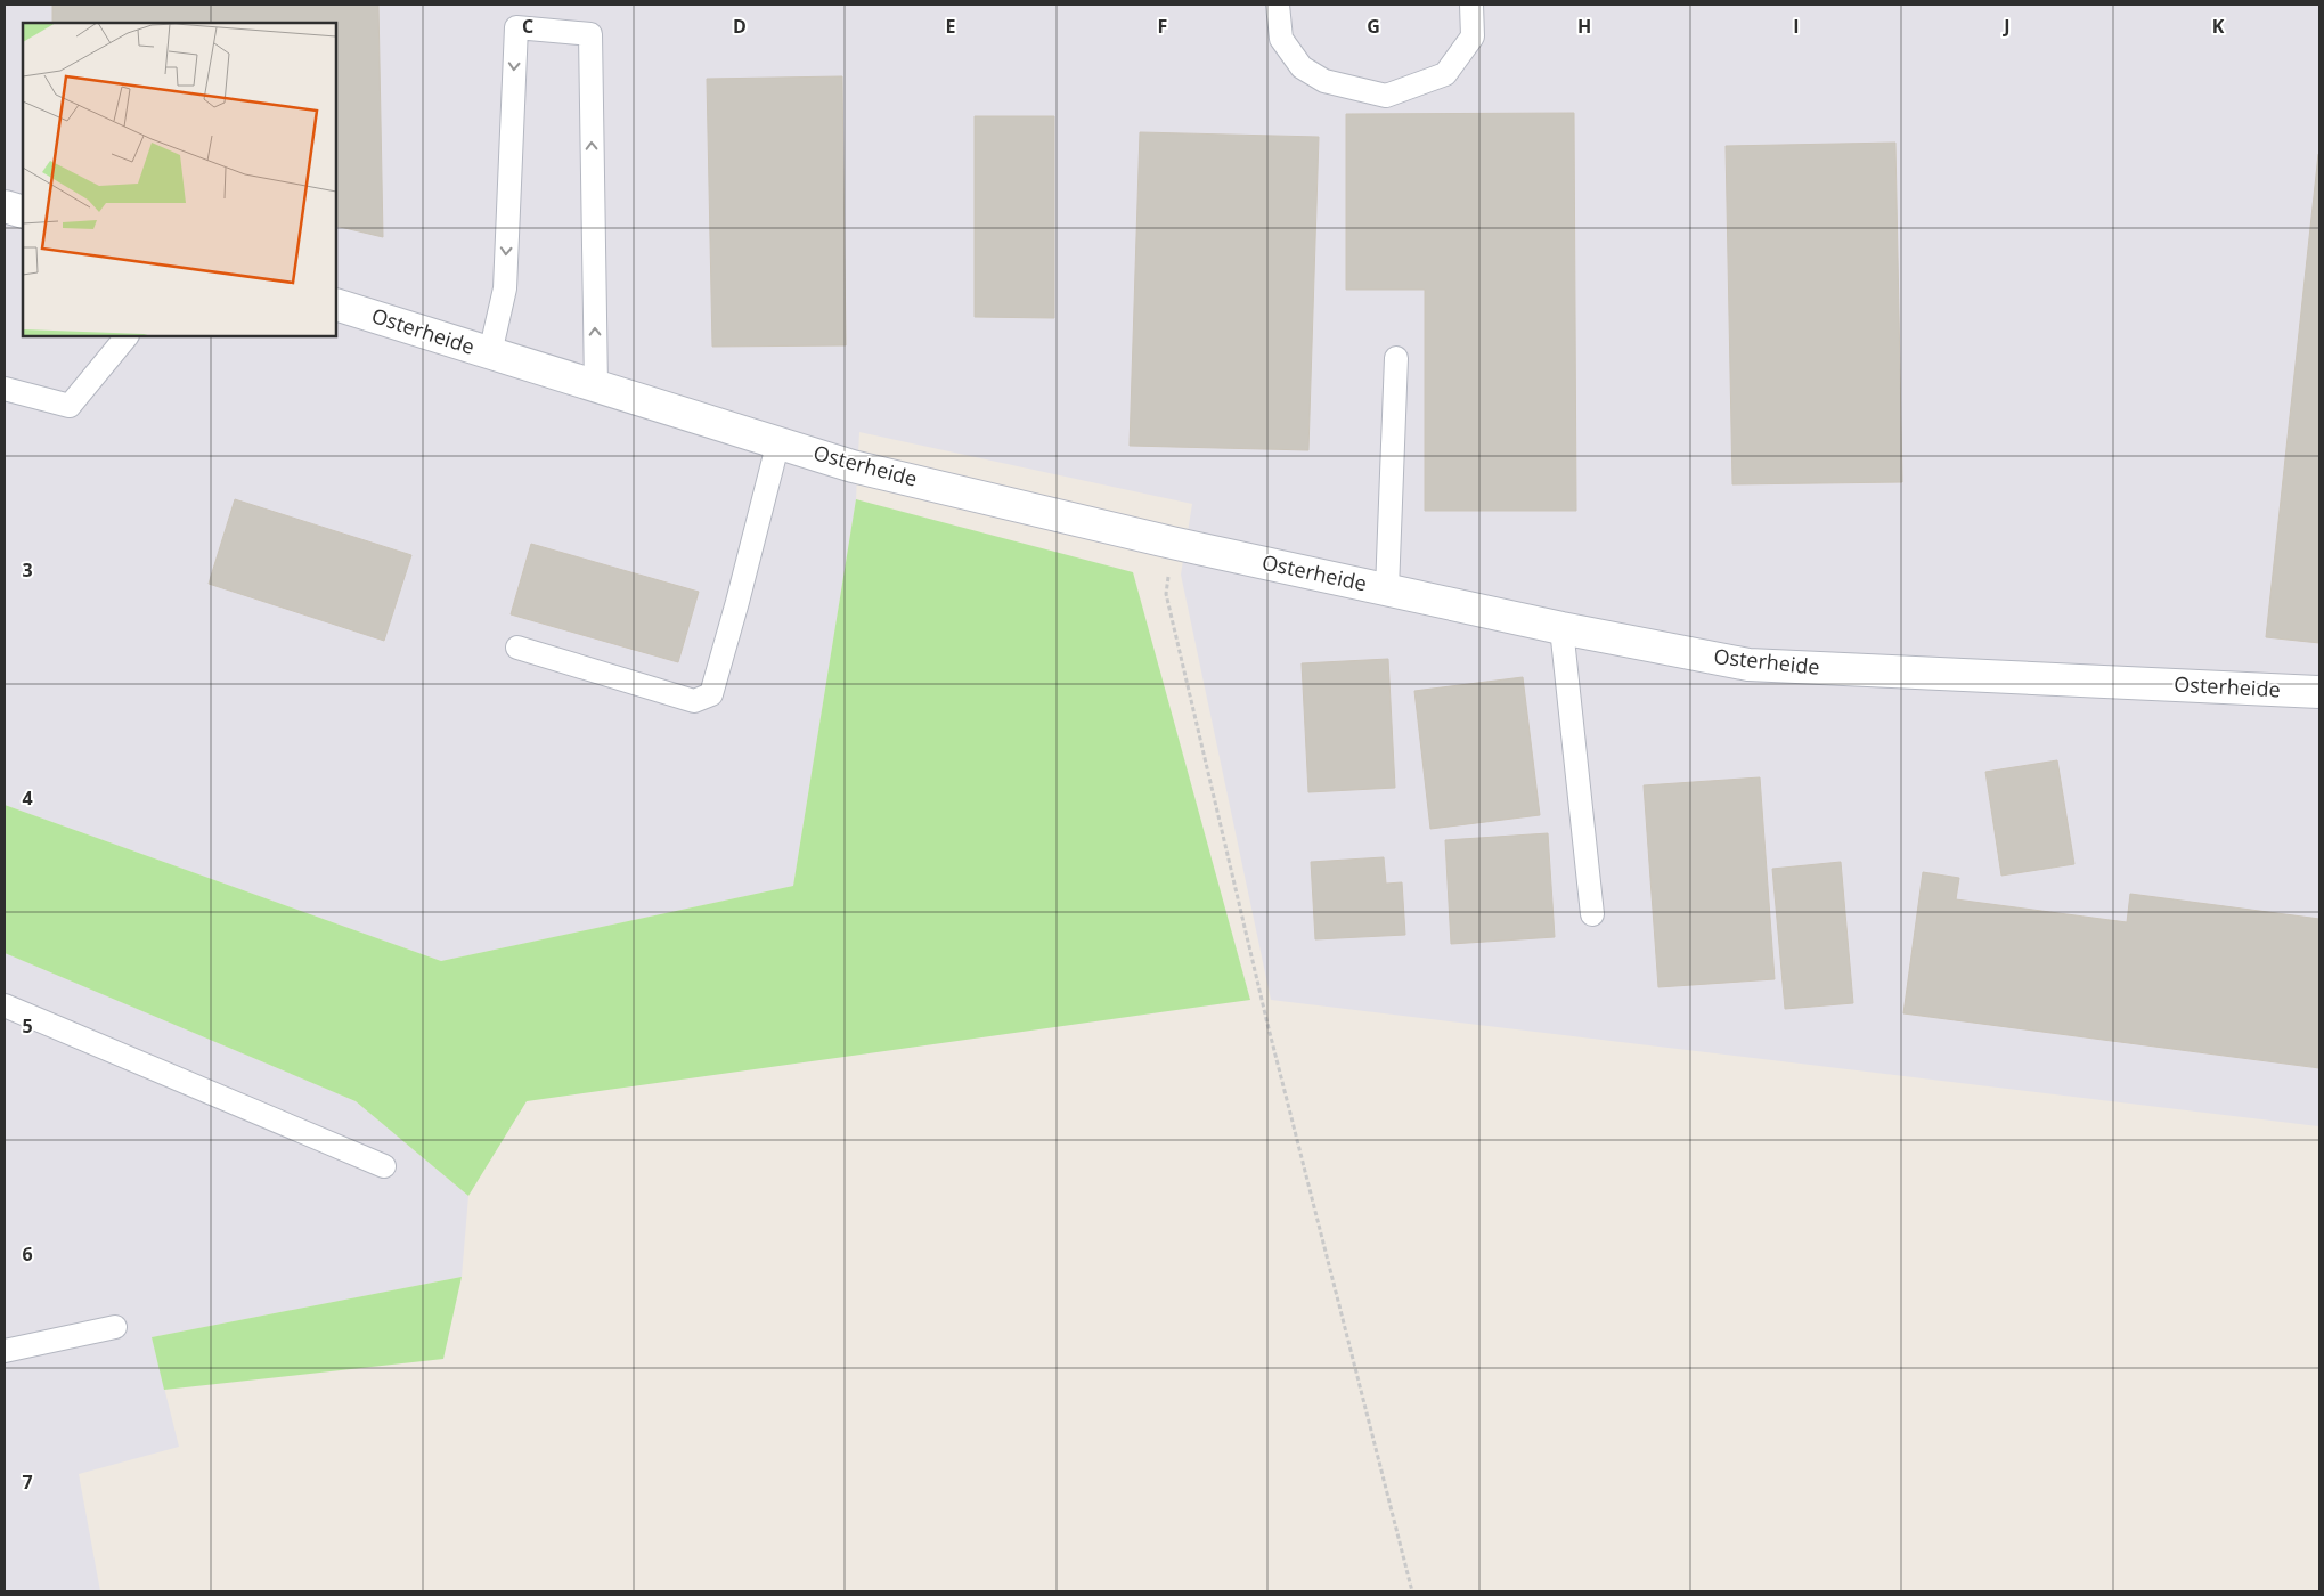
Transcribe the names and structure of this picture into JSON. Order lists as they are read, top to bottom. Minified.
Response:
{"streets":{"street":["Osterheide"]},"grid":{"columns":["C","D","E","F","G","H","I","J","K"],"rows":["3","4","5","6","7"]}}
